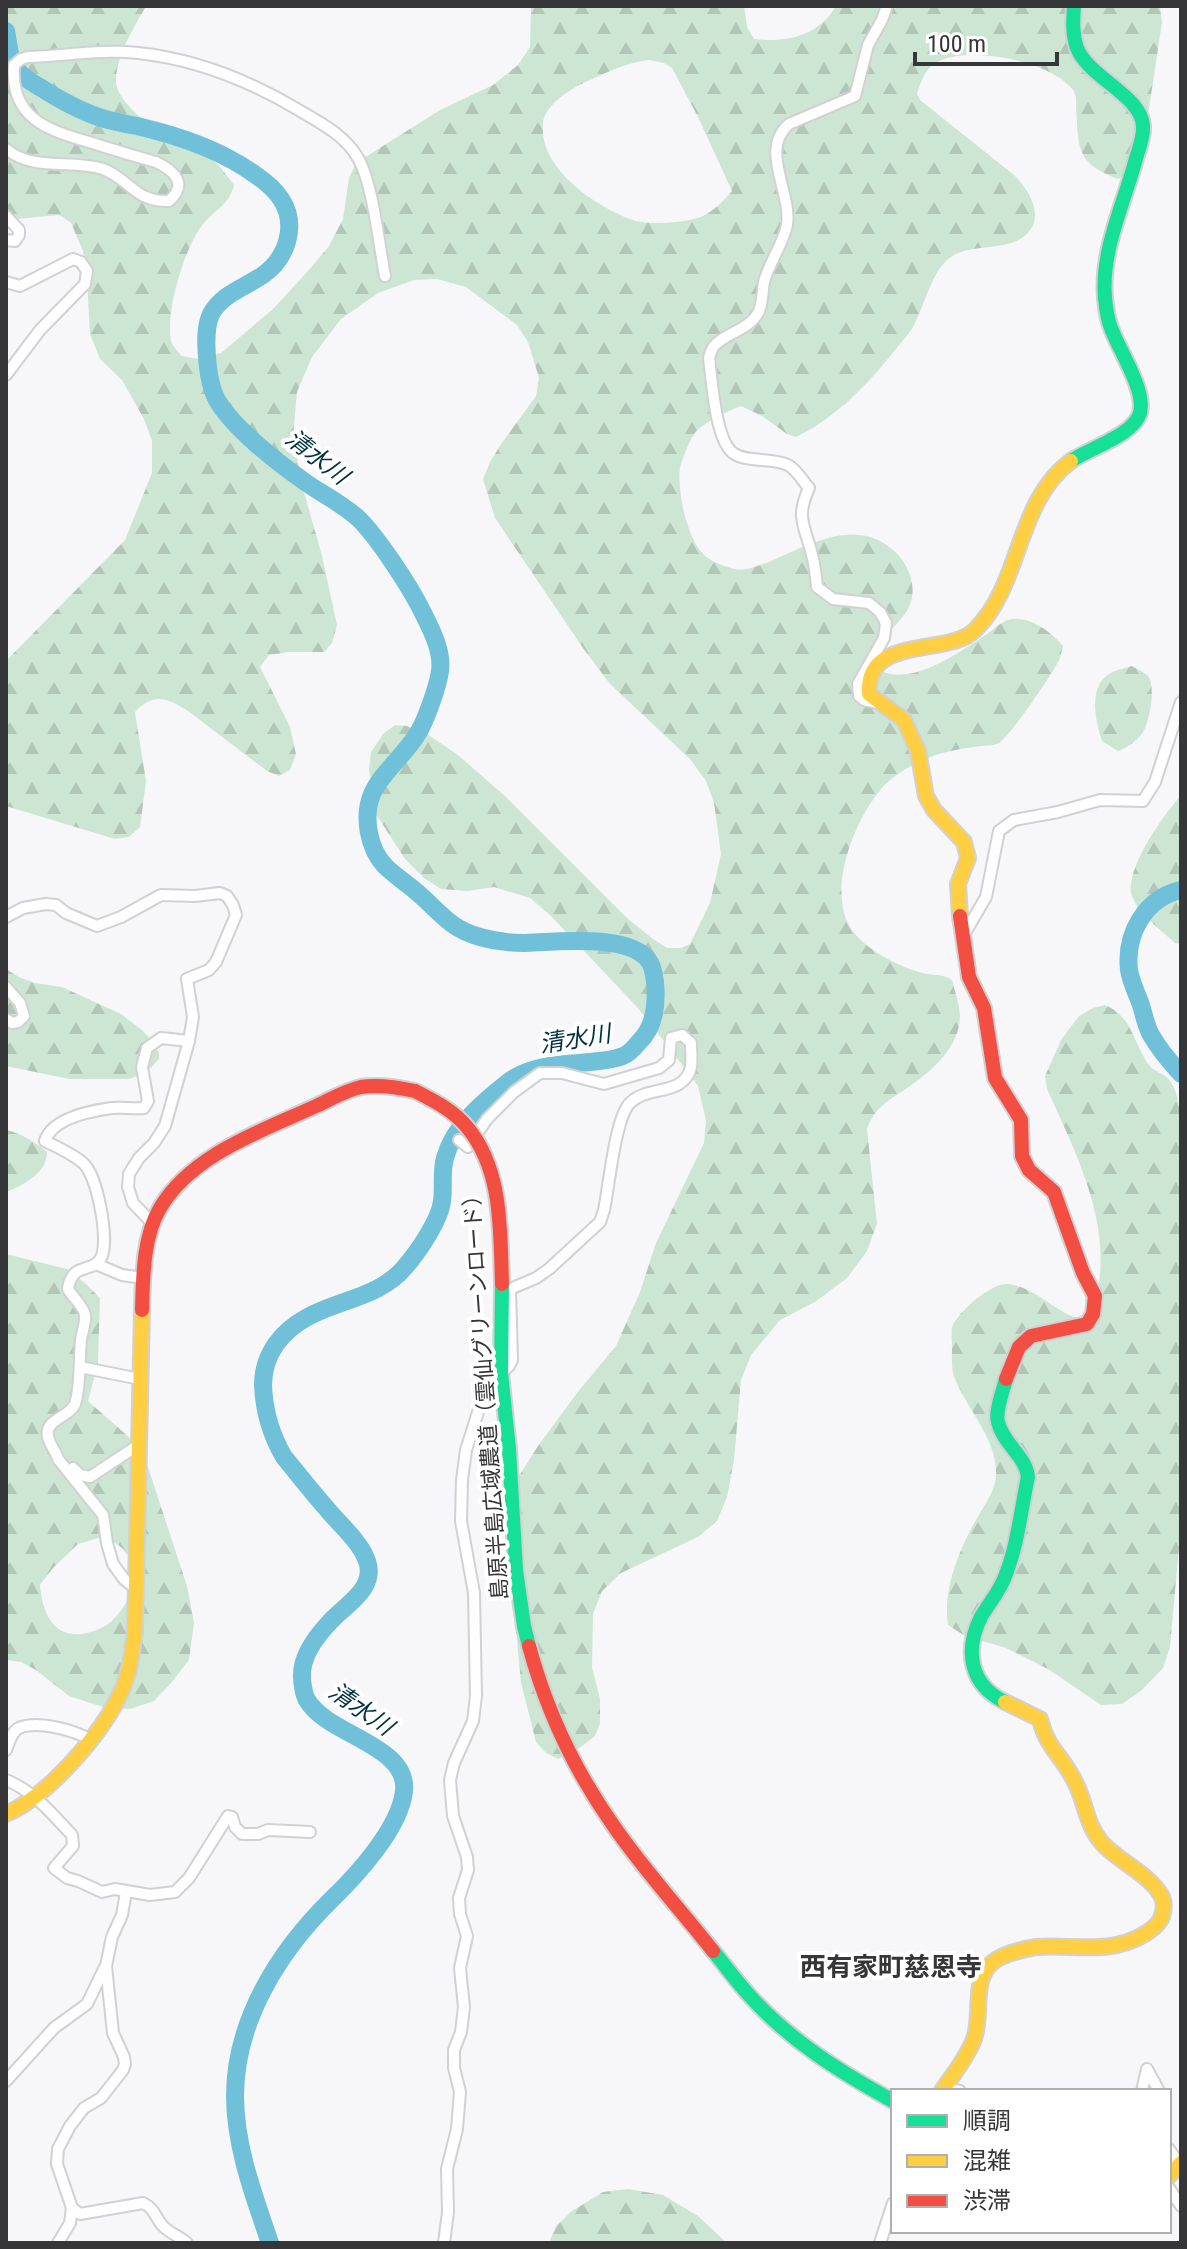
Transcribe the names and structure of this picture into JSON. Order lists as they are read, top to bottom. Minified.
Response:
{"streets":{"street":["島原半島広域農道（雲仙グリーンロード）"]},"districts":["西有家町慈恩寺"],"water":["清水川"],"legend":["順調","混雑","渋滞"],"scale_bar":"100 m"}
